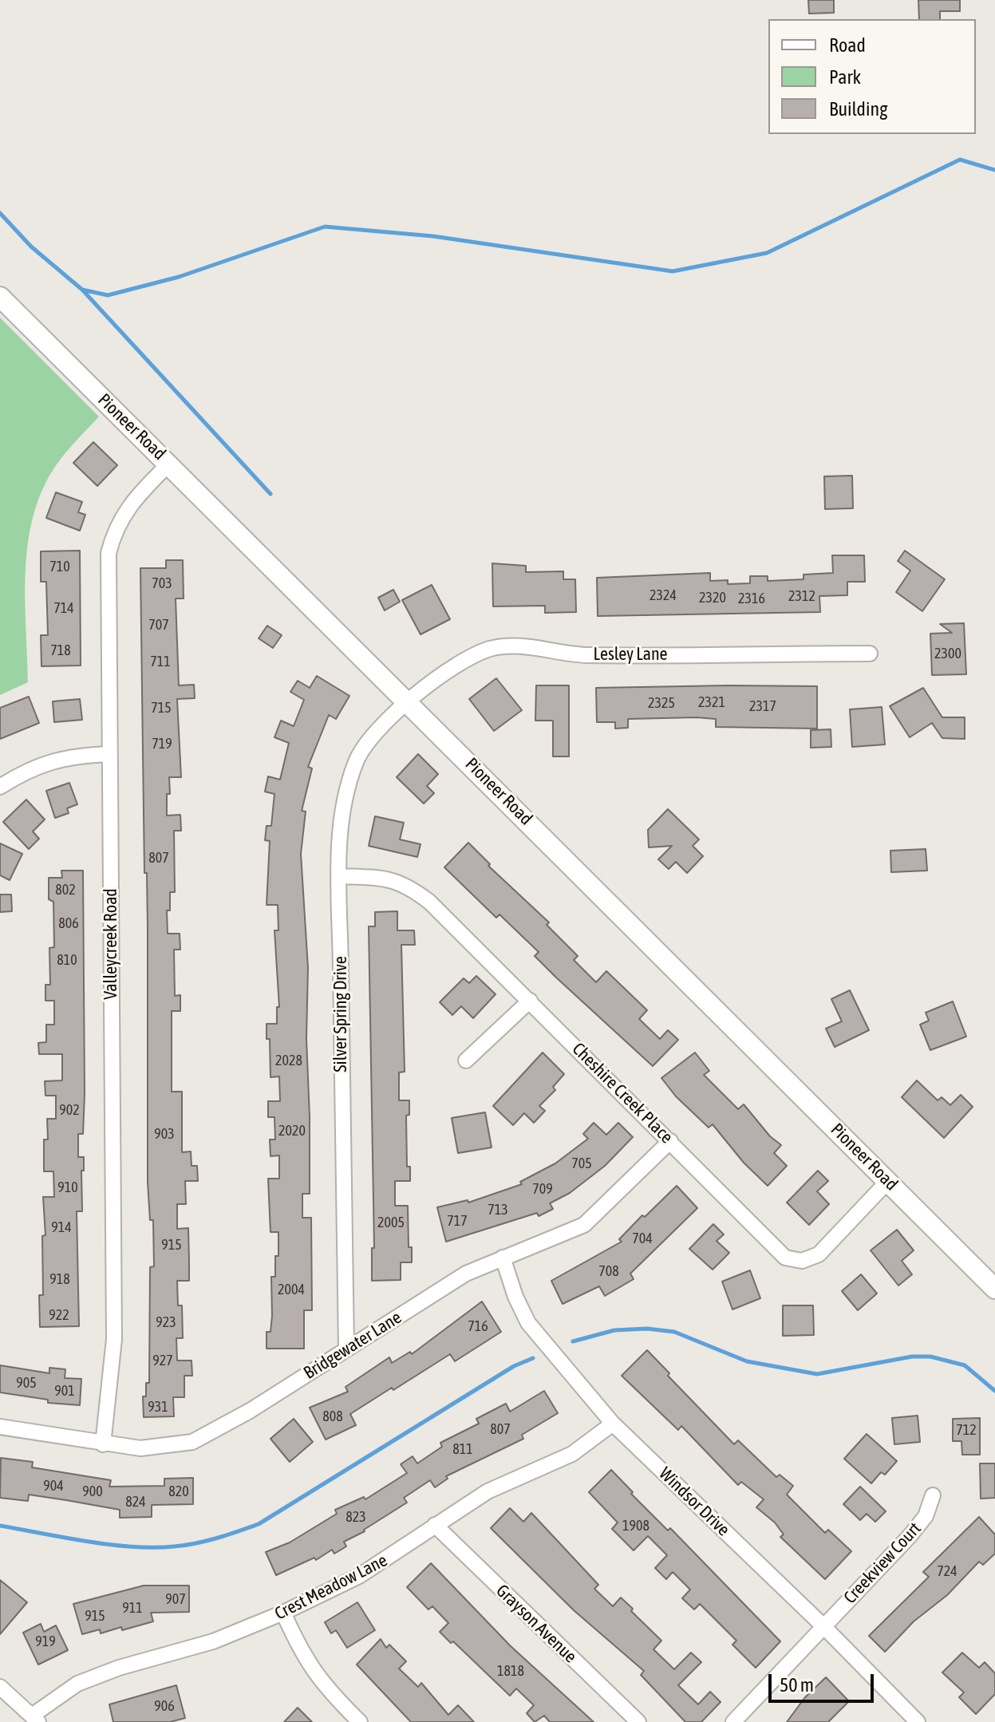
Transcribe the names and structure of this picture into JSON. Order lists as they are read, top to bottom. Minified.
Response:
{"streets":{"main road":["Pioneer Road"],"street":["Lesley Lane","Valleycreek Road","Silver Spring Drive","Cheshire Creek Place","Bridgewater Lane","Windsor Drive","Creekview Court","Crest Meadow Lane","Grayson Avenue"]},"crossings":[["Pioneer Road","Lesley Lane"],["Pioneer Road","Valleycreek Road"],["Pioneer Road","Silver Spring Drive"],["Pioneer Road","Cheshire Creek Place"],["Lesley Lane","Silver Spring Drive"],["Valleycreek Road","Bridgewater Lane"],["Silver Spring Drive","Cheshire Creek Place"],["Silver Spring Drive","Bridgewater Lane"],["Cheshire Creek Place","Bridgewater Lane"],["Bridgewater Lane","Windsor Drive"],["Windsor Drive","Creekview Court"],["Windsor Drive","Crest Meadow Lane"],["Crest Meadow Lane","Grayson Avenue"]],"house_numbers":["710","703","2324","2312","2320","2316","714","707","718","2300","711","2321","2325","2317","715","719","807","802","806","810","2028","902","2020","903","705","910","709","713","717","2005","914","704","915","708","918","2004","922","923","716","927","905","901","931","808","807","712","811","904","900","820","824","823","1908","724","907","911","915","919","1818","906"],"legend":["Road","Park","Building"],"scale_bar":"50 m"}
